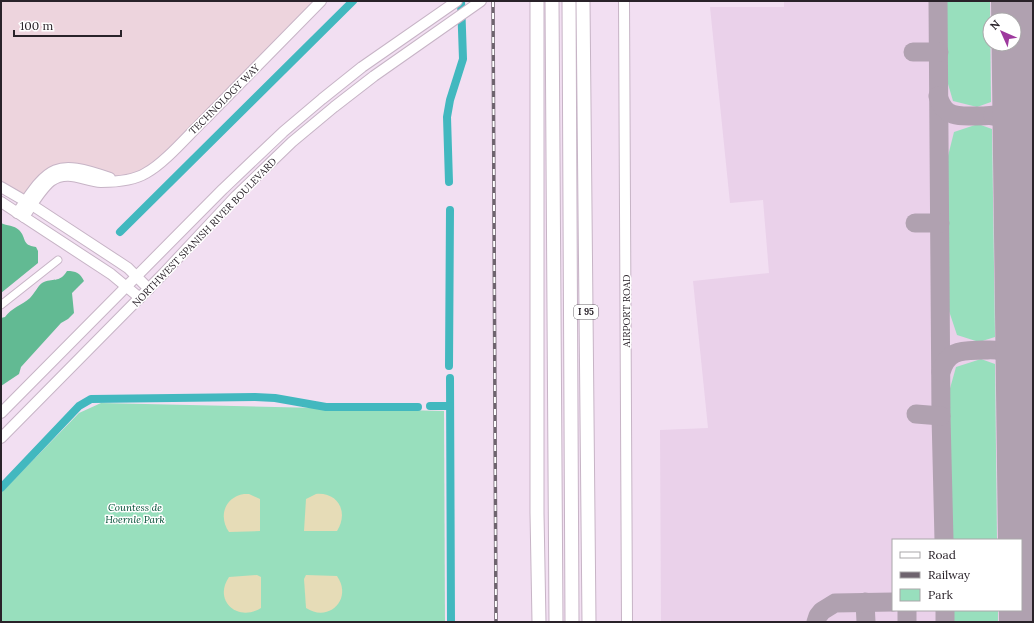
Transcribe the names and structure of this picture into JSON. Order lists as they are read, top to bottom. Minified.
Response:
{"streets":{"highway":["I 95"],"street":["TECHNOLOGY WAY","NORTHWEST SPANISH RIVER BOULEVARD","AIRPORT ROAD"]},"parks":["Countess de Hoernle Park"],"legend":["Road","Railway","Park"],"scale_bar":"100 m","north":"top left"}
